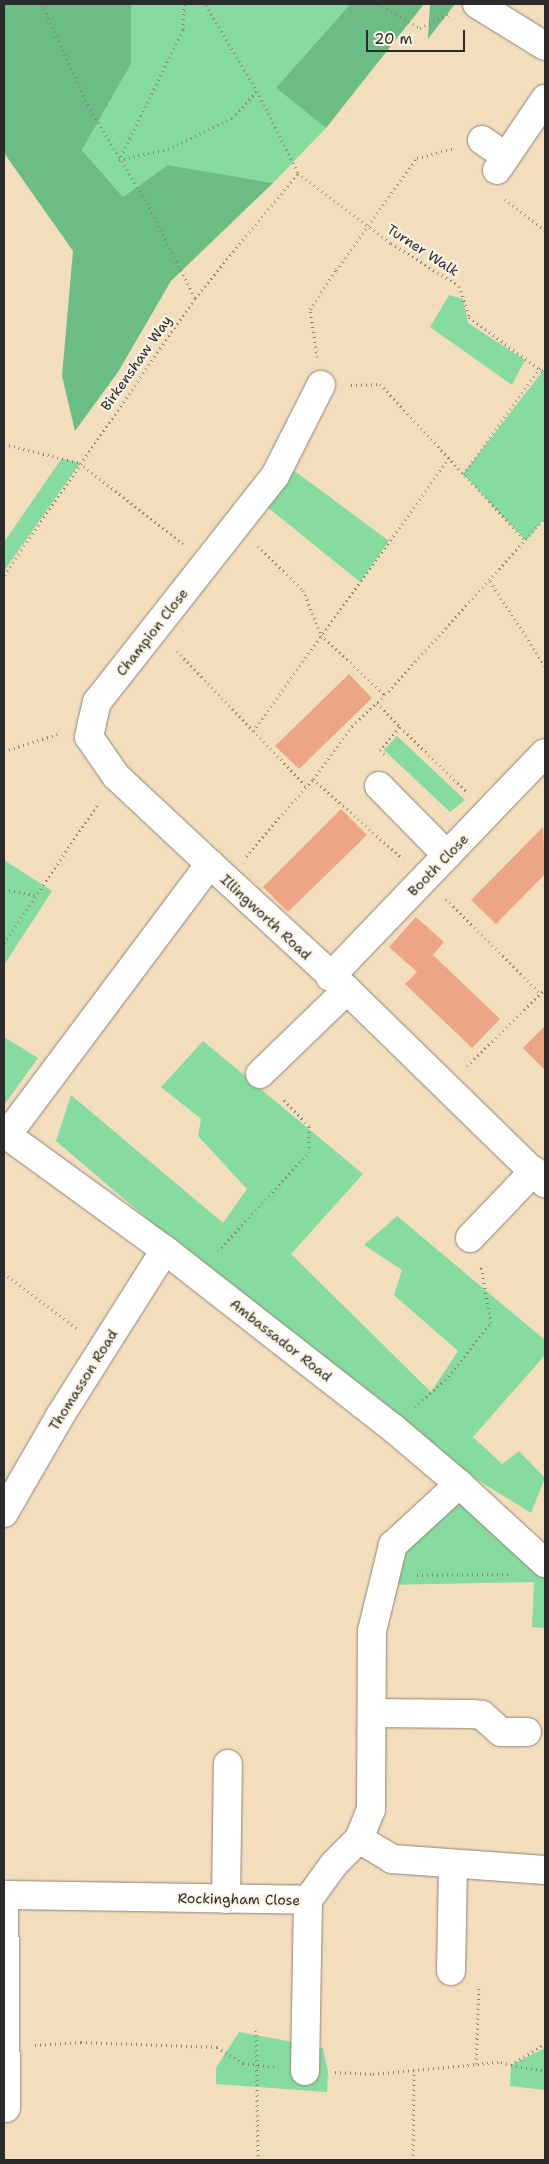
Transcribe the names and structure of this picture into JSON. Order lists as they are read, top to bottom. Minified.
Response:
{"streets":{"street":["Champion Close","Booth Close","Illingworth Road","Ambassador Road","Thomasson Road","Rockingham Close"],"path":["Turner Walk","Birkenshaw Way"]},"crossings":[["Turner Walk","Birkenshaw Way"],["Champion Close","Illingworth Road"],["Booth Close","Illingworth Road"],["Illingworth Road","Ambassador Road"],["Ambassador Road","Thomasson Road"],["Ambassador Road","Rockingham Close"]],"scale_bar":"20 m"}
